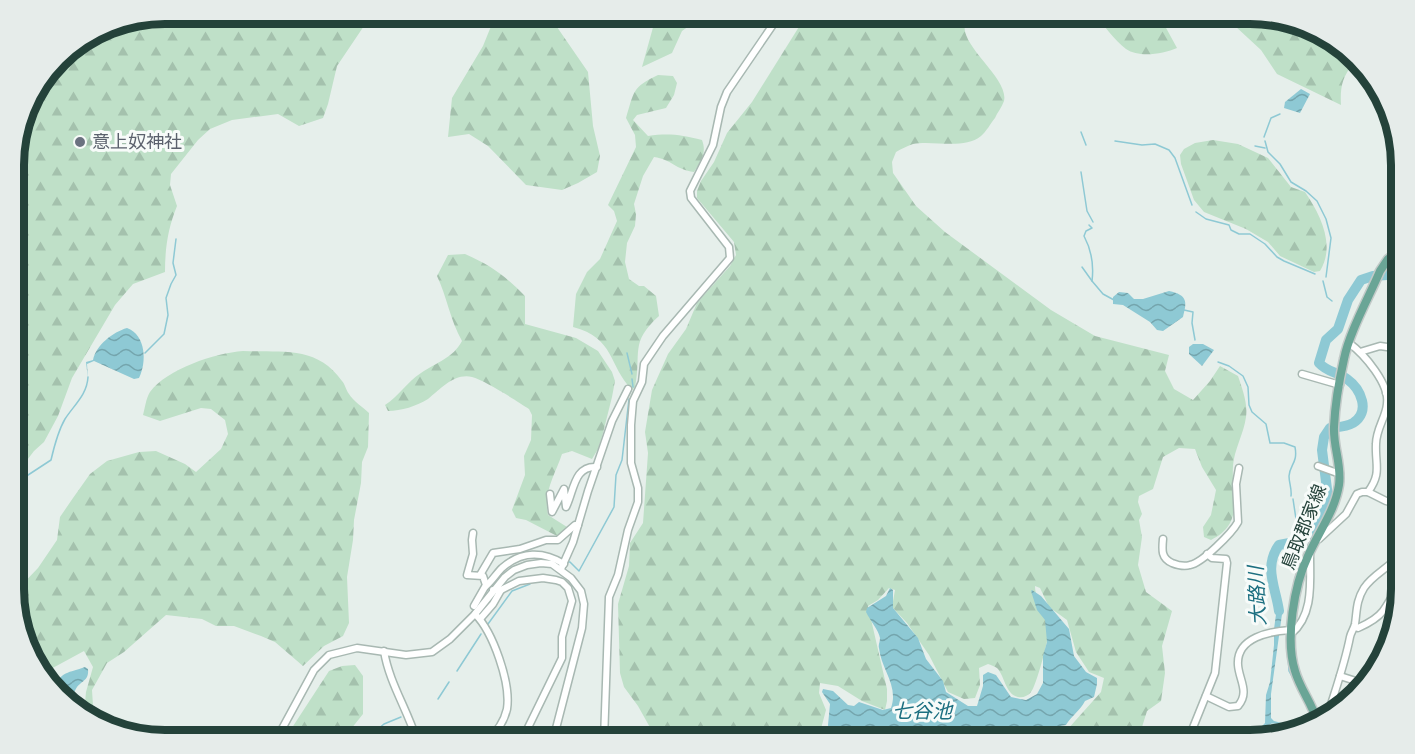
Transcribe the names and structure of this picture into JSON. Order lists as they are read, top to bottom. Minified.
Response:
{"streets":{"main road":["鳥取郡家線"]},"water":["大路川","七谷池"],"places":["意上奴神社"]}
